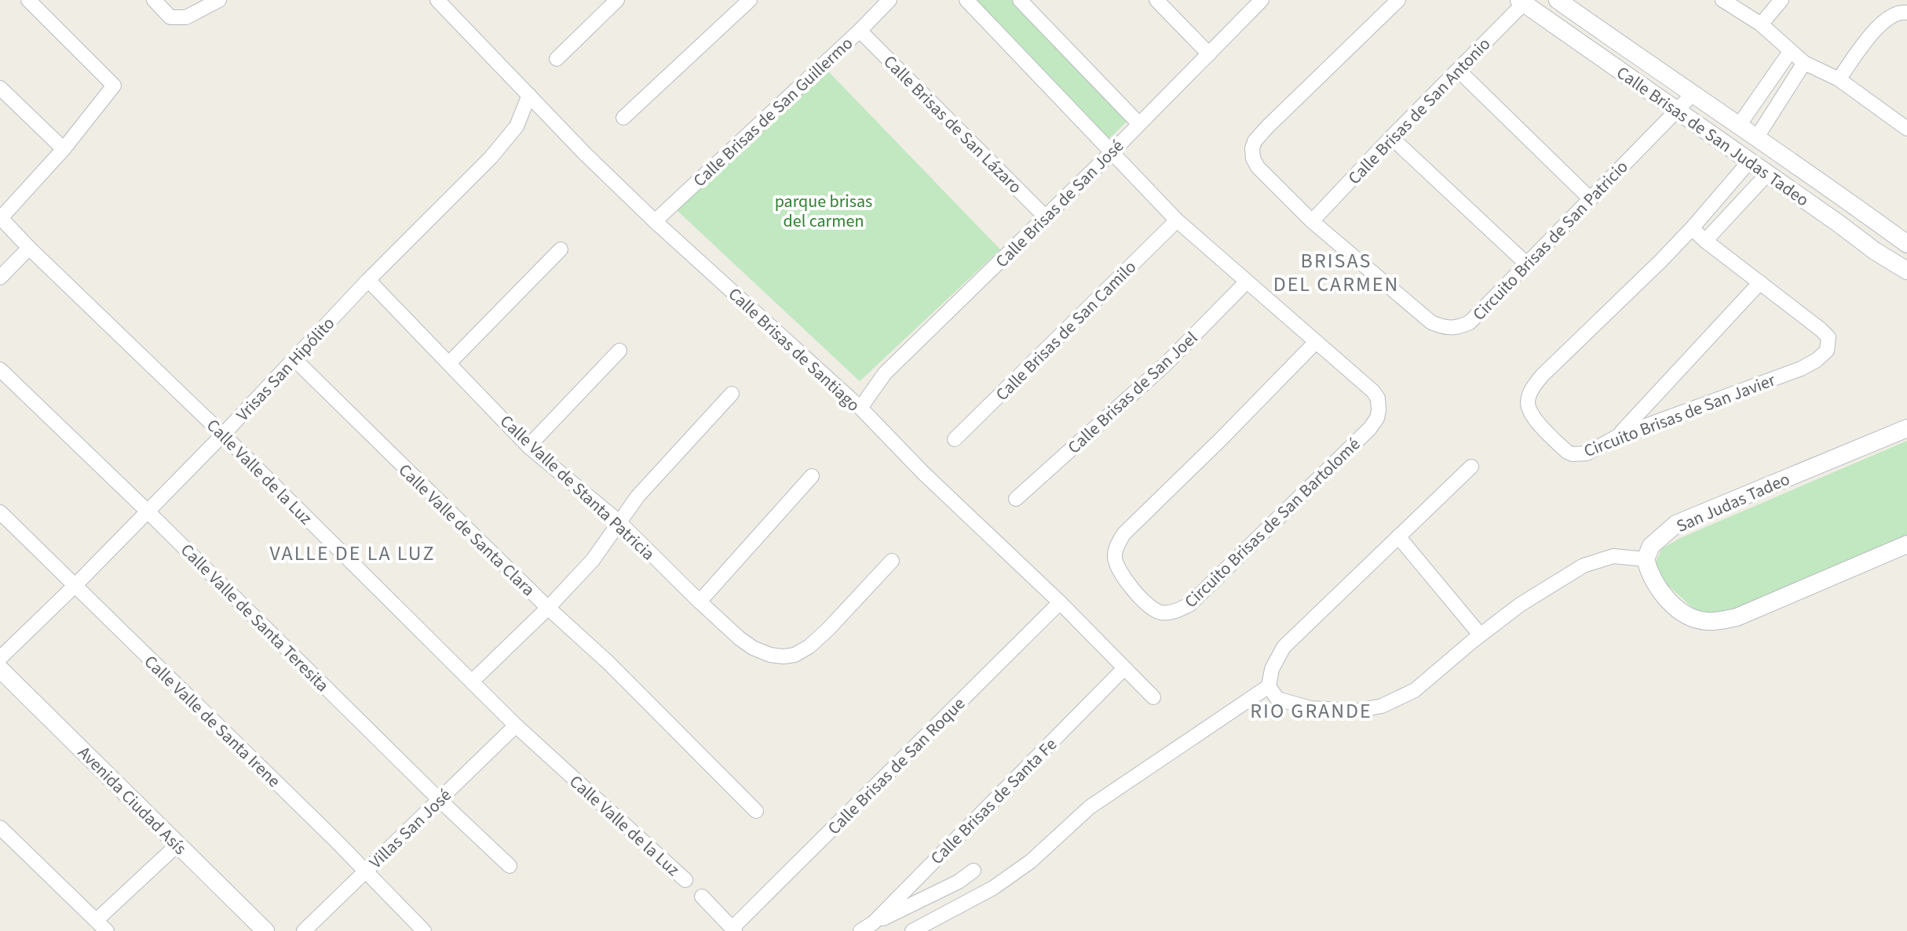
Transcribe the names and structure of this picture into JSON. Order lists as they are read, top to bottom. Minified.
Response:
{"streets":{"street":["Calle Brisas de San Antonio","Calle Brisas de San Guillermo","Calle Brisas de San Lázaro","Calle Brisas de San Judas Tadeo","Calle Brisas de San José","Circuito Brisas de San Patricio","Calle Brisas de San Camilo","Calle Brisas de Santiago","Vrisas San Hipólito","Calle Brisas de San Joel","Circuito Brisas de San Javier","Calle Valle de la Luz","Calle Valle de Stanta Patricia","San Judas Tadeo","Circuito Brisas de San Bartolomé","Calle Valle de Santa Clara","Calle Valle de Santa Teresita","Calle Valle de Santa Irene","Calle Brisas de San Roque","Avenida Ciudad Asís","Calle Brisas de Santa Fe","Villas San José"]},"crossings":[["Calle Brisas de San Antonio","Calle Brisas de San Judas Tadeo"],["Calle Brisas de San Antonio","Circuito Brisas de San Patricio"],["Calle Brisas de San Guillermo","Calle Brisas de San Lázaro"],["Calle Brisas de San Guillermo","Calle Brisas de Santiago"],["Calle Brisas de San Lázaro","Calle Brisas de San José"],["Calle Brisas de San Judas Tadeo","Circuito Brisas de San Patricio"],["Calle Brisas de San Judas Tadeo","Circuito Brisas de San Javier"],["Calle Brisas de San José","Calle Brisas de Santiago"],["Calle Brisas de San José","Circuito Brisas de San Bartolomé"],["Calle Brisas de San Camilo","Circuito Brisas de San Bartolomé"],["Calle Brisas de Santiago","Vrisas San Hipólito"],["Calle Brisas de Santiago","Calle Brisas de San Roque"],["Calle Brisas de Santiago","Calle Brisas de Santa Fe"],["Vrisas San Hipólito","Calle Valle de la Luz"],["Vrisas San Hipólito","Calle Valle de Stanta Patricia"],["Vrisas San Hipólito","Calle Valle de Santa Clara"],["Vrisas San Hipólito","Calle Valle de Santa Teresita"],["Vrisas San Hipólito","Calle Valle de Santa Irene"],["Calle Brisas de San Joel","Circuito Brisas de San Bartolomé"],["Calle Valle de la Luz","Villas San José"],["Calle Valle de Santa Teresita","Villas San José"],["Calle Valle de Santa Irene","Villas San José"]],"districts":["BRISAS DEL CARMEN","VALLE DE LA LUZ","RIO GRANDE"],"parks":["parque brisas del carmen"]}
